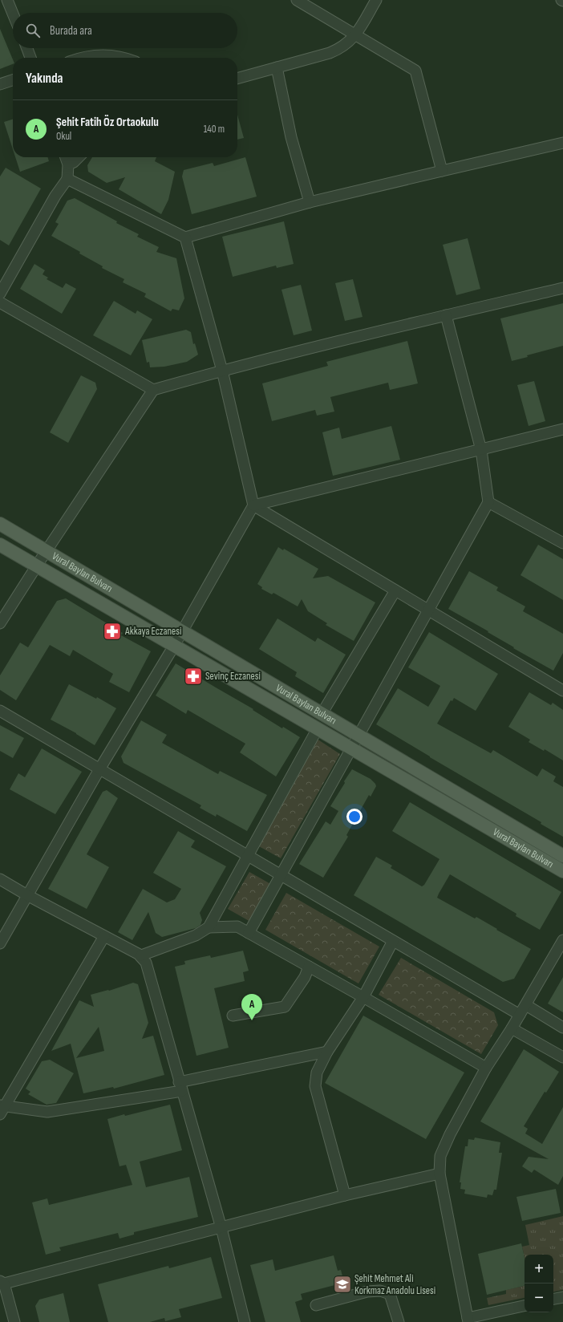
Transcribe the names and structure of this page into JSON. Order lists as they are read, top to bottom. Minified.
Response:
{"streets":{"main road":["Vural Baylan Bulvarı"]},"places":{"pharmacy":["Akkaya Eczanesi","Sevinç Eczanesi"],"school or university":["Şehit Mehmet Ali Korkmaz Anadolu Lisesi"]},"page":{"search":"Burada ara","heading":"Yakında","list":[{"mark":"A","name":"Şehit Fatih Öz Ortaokulu","note":"Okul","value":"140 m"}],"pins":"A","map_buttons":["+","−"]}}
